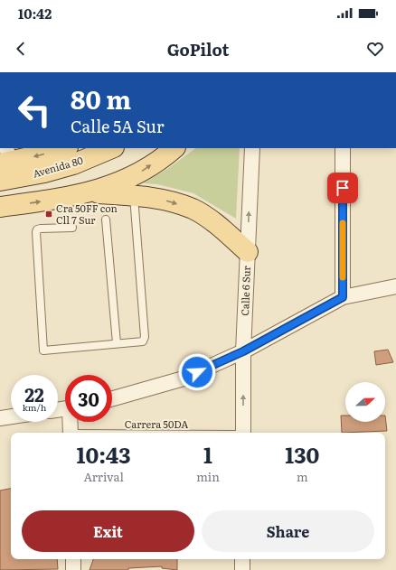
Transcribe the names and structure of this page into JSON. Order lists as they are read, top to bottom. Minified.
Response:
{"streets":{"main road":["Avenida 80"],"street":["Calle 6 Sur"]},"places":{"transit":["Cra 50FF con Cll 7 Sur"]},"north":"right","page":{"status":"10:42","header":"GoPilot","turn":["80 m","Calle 5A Sur"],"speed":"22 km/h","limit":"30","eta":["10:43","Arrival","1","min","130","m"],"buttons":["Exit","Share"]}}
